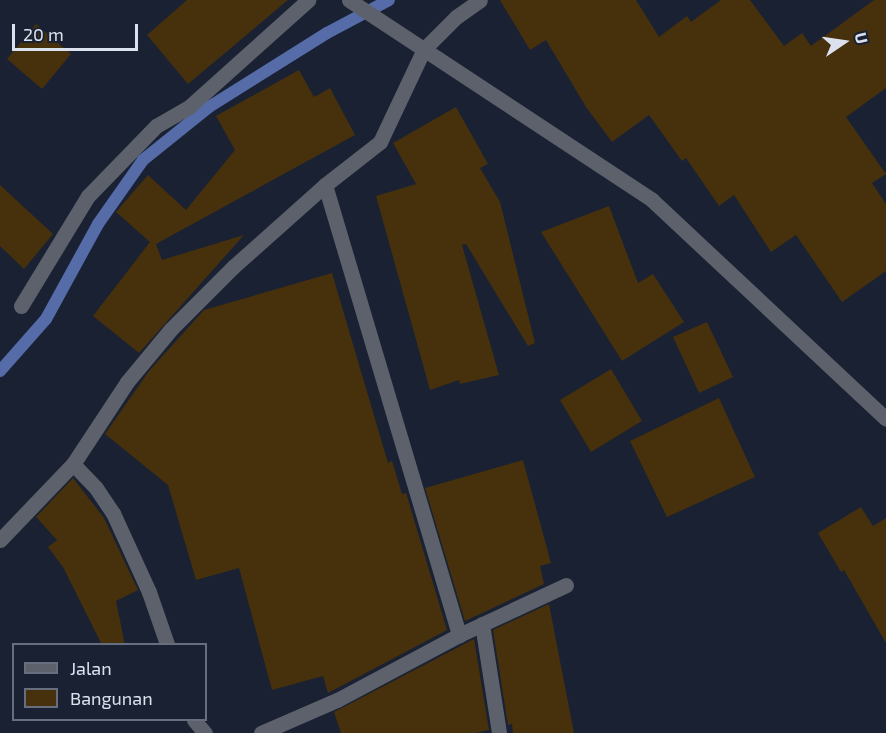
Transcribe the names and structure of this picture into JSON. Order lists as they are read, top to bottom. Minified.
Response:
{"legend":["Jalan","Bangunan"],"scale_bar":"20 m","north":"right"}
